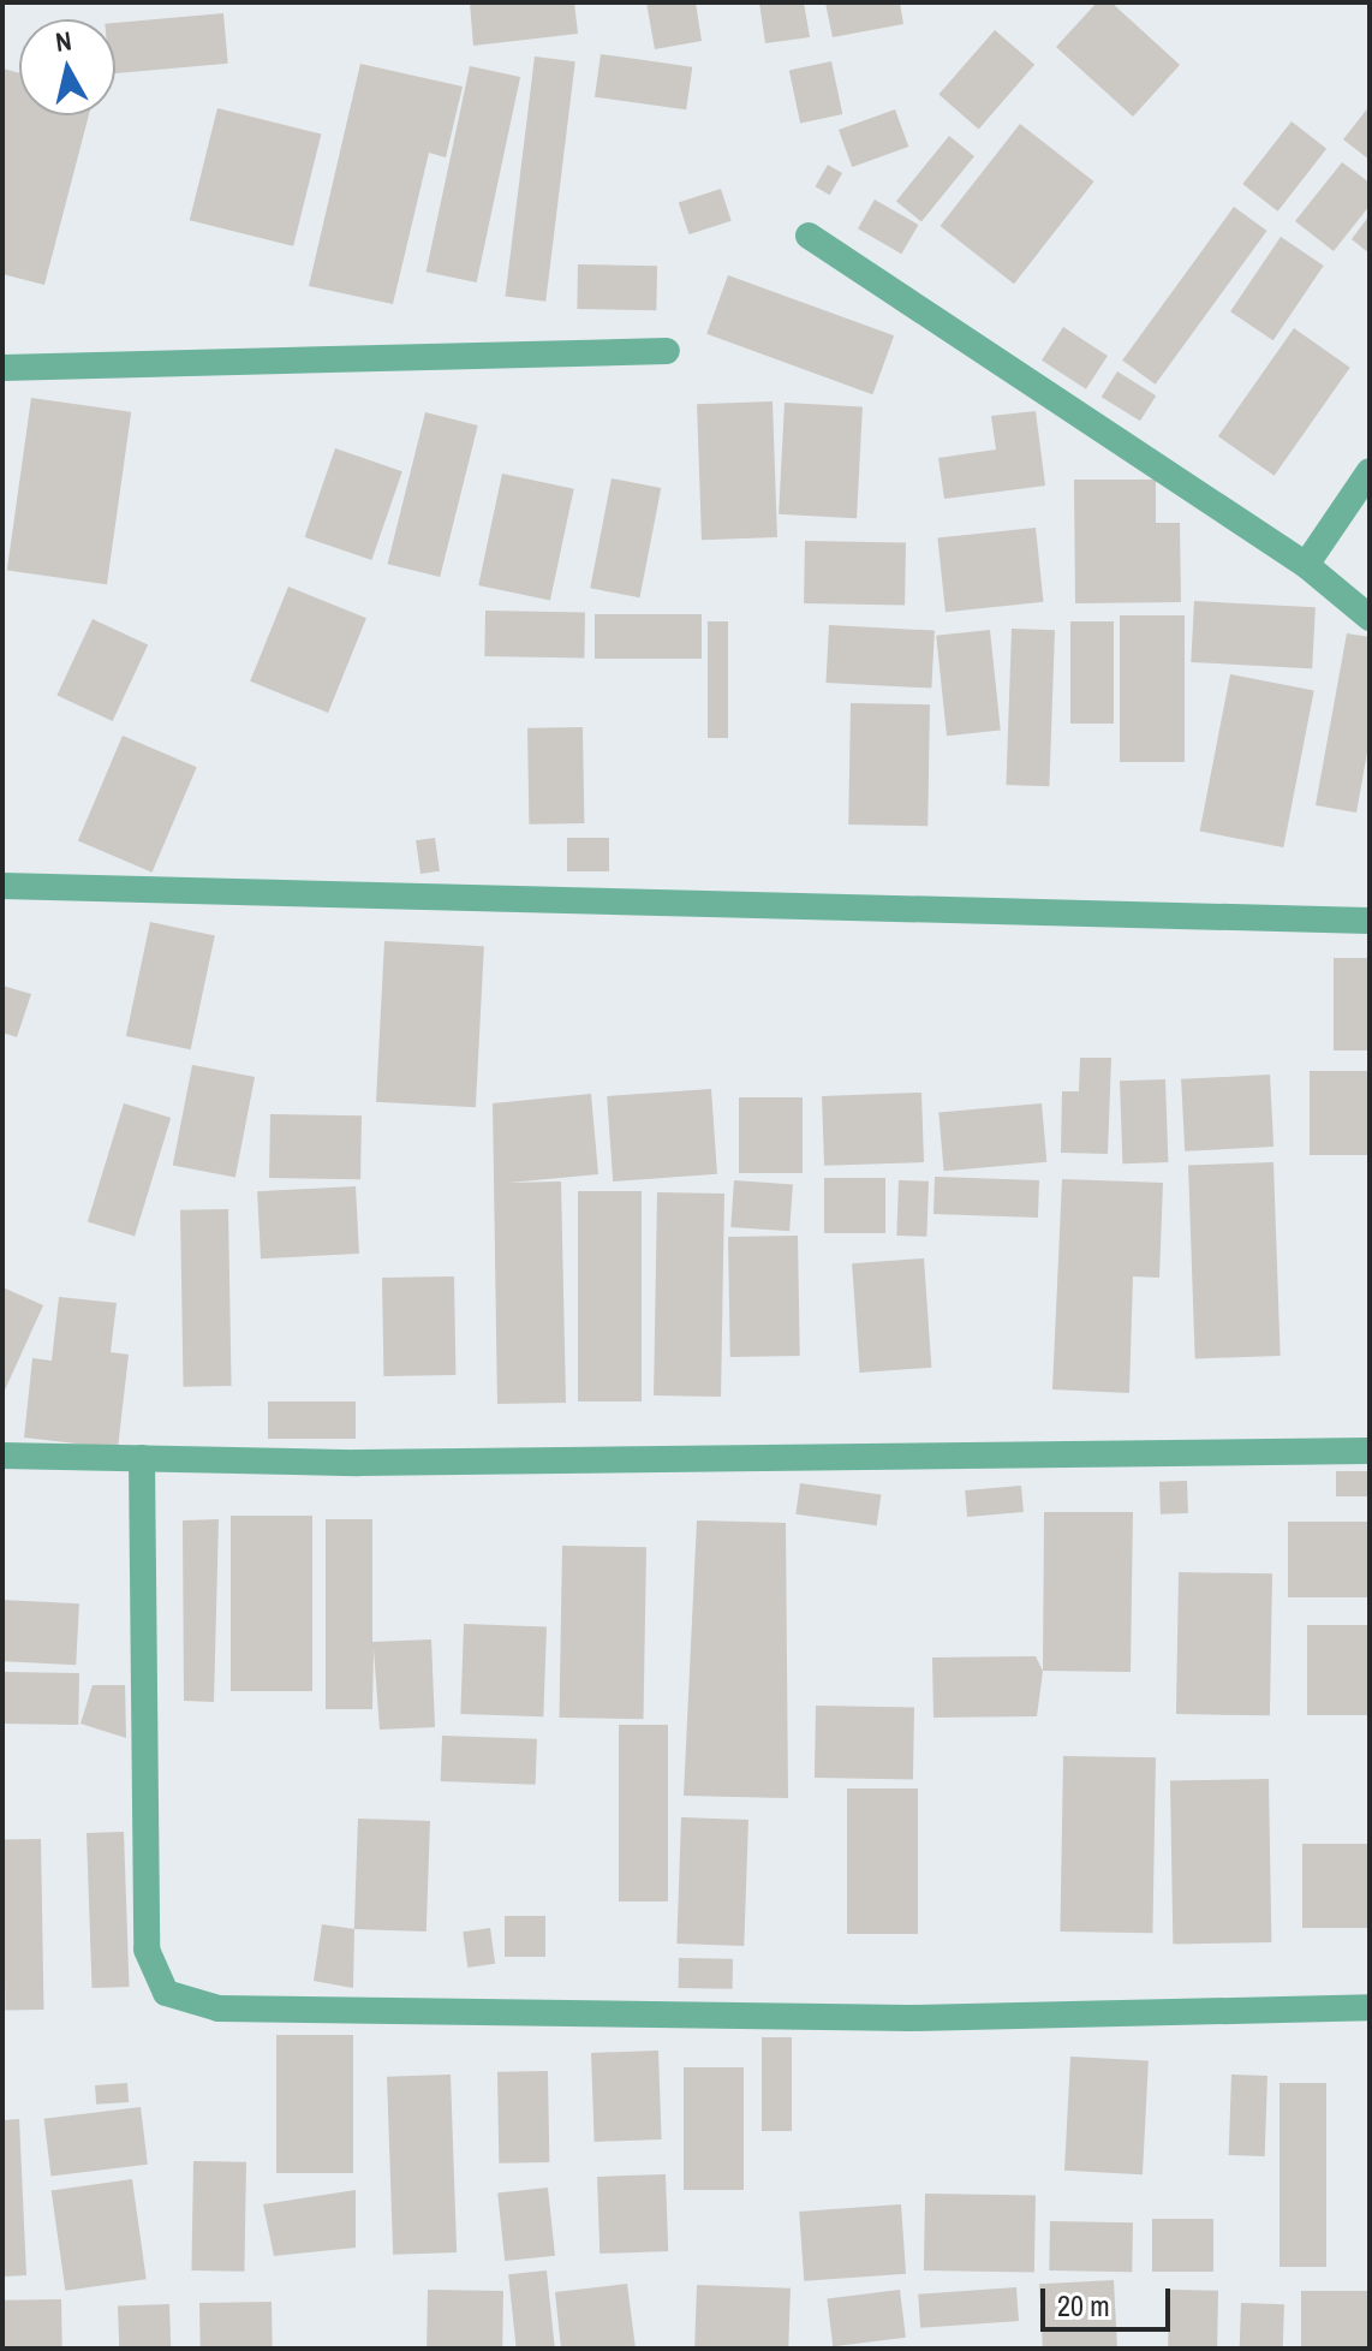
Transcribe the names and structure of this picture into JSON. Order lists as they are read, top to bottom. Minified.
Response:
{"scale_bar":"20 m","north":"top"}
